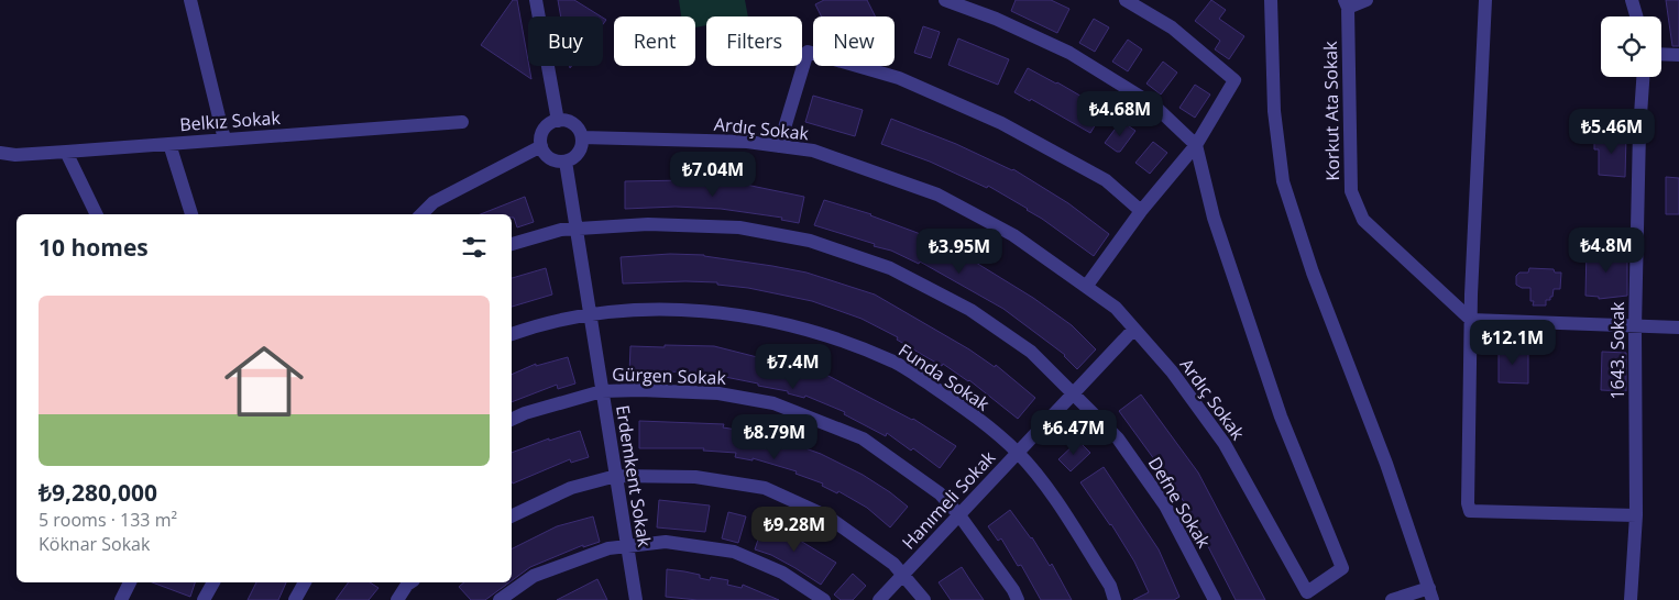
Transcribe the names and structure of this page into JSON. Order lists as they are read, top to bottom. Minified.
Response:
{"streets":{"street":["Korkut Ata Sokak","Belkız Sokak","Ardıç Sokak","1643. Sokak","Gürgen Sokak","Funda Sokak","Erdemkent Sokak","Hanımeli Sokak","Defne Sokak"]},"crossings":[["Ardıç Sokak","Erdemkent Sokak"],["Ardıç Sokak","Hanımeli Sokak"],["Gürgen Sokak","Erdemkent Sokak"],["Gürgen Sokak","Hanımeli Sokak"],["Funda Sokak","Erdemkent Sokak"],["Funda Sokak","Hanımeli Sokak"],["Erdemkent Sokak","Defne Sokak"],["Hanımeli Sokak","Defne Sokak"]],"page":{"chip":["Buy","Rent","Filters","New"],"price":["₺4.68M","₺5.46M","₺7.04M","₺4.8M","₺3.95M","₺12.1M","₺7.4M","₺6.47M","₺8.79M","₺9.28M"],"heading":"10 homes","list":[{"name":"₺9,280,000","note":"5 rooms · 133 m² · Köknar Sokak"}]}}
